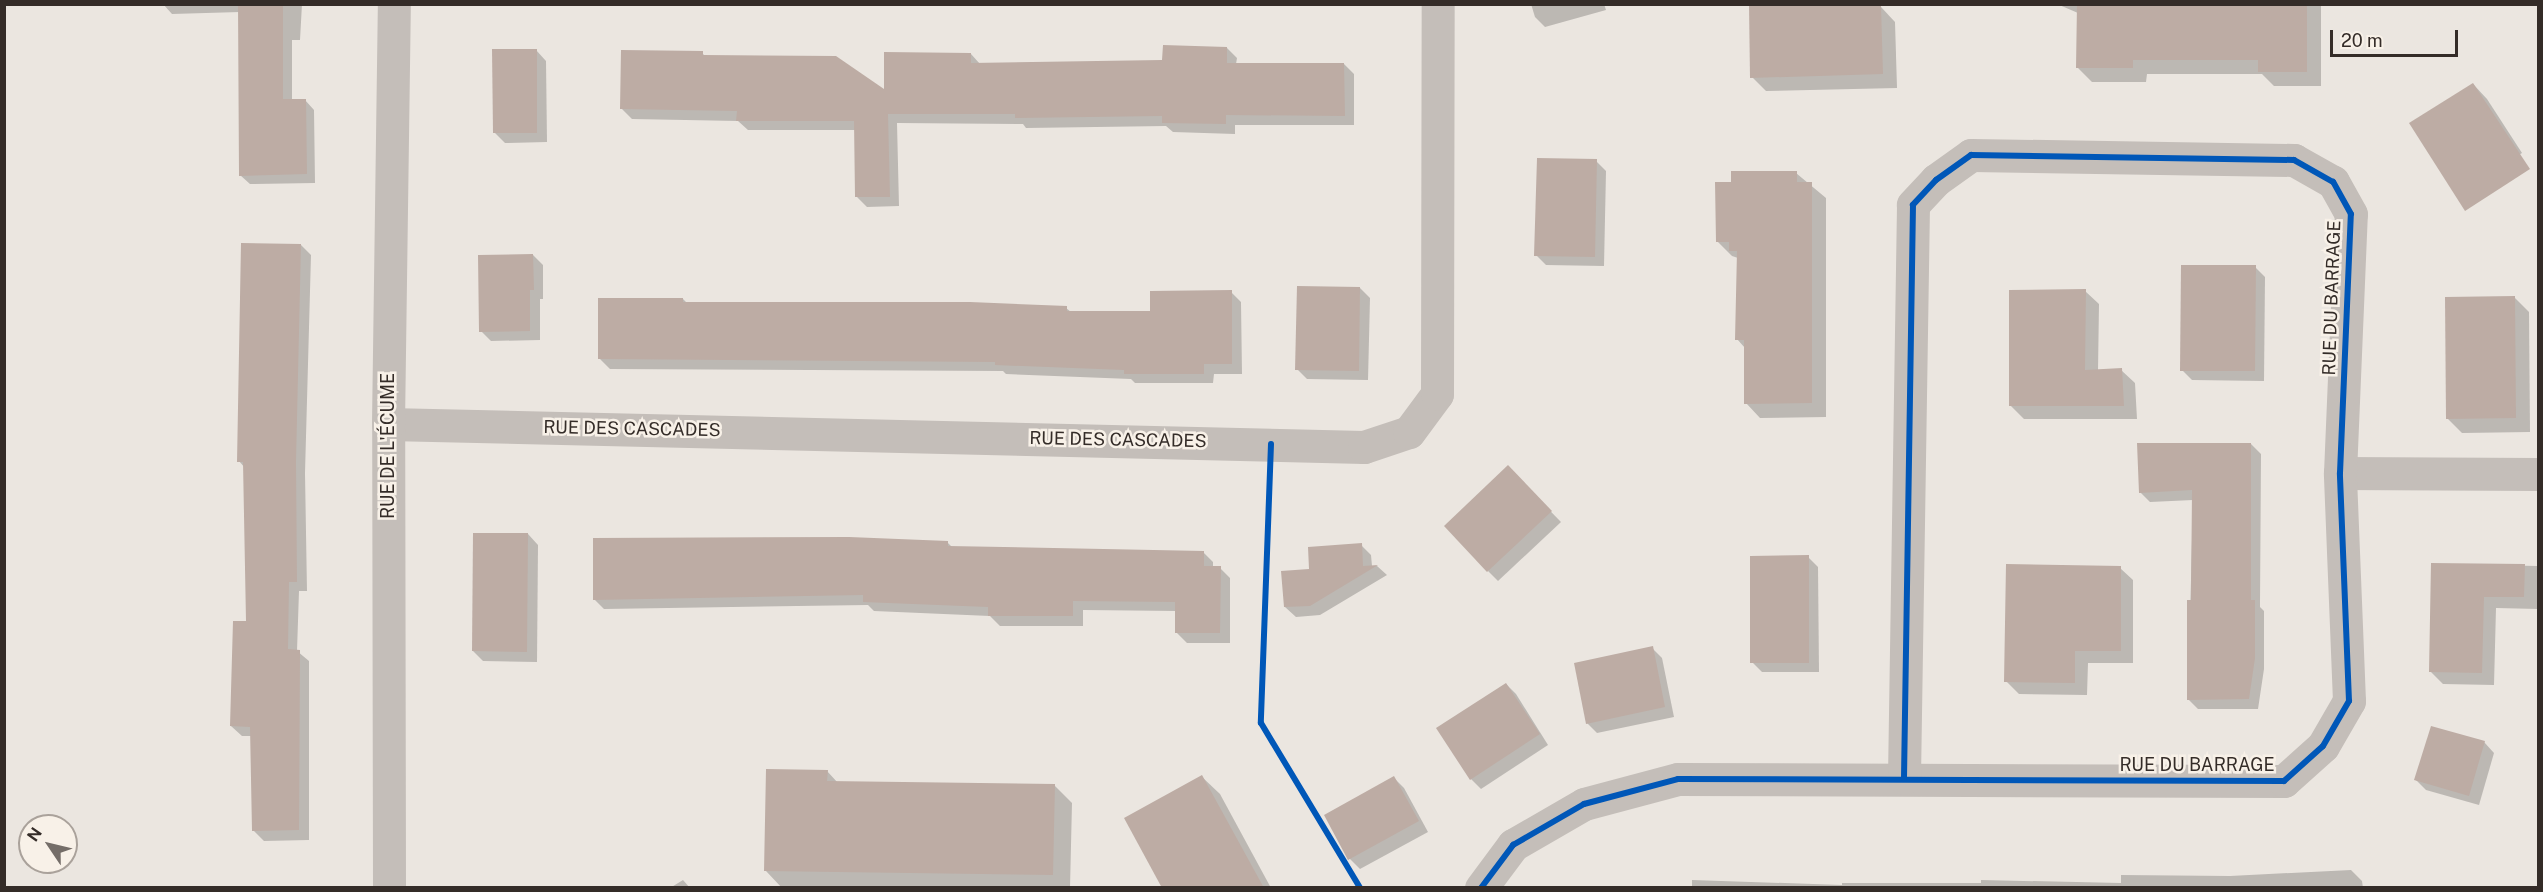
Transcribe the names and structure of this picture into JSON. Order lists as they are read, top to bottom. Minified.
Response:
{"streets":{"street":["RUE DU BARRAGE","RUE DES CASCADES","RUE DE L'ÉCUME"]},"crossings":[["RUE DES CASCADES","RUE DE L'ÉCUME"]],"scale_bar":"20 m","north":"top left"}
